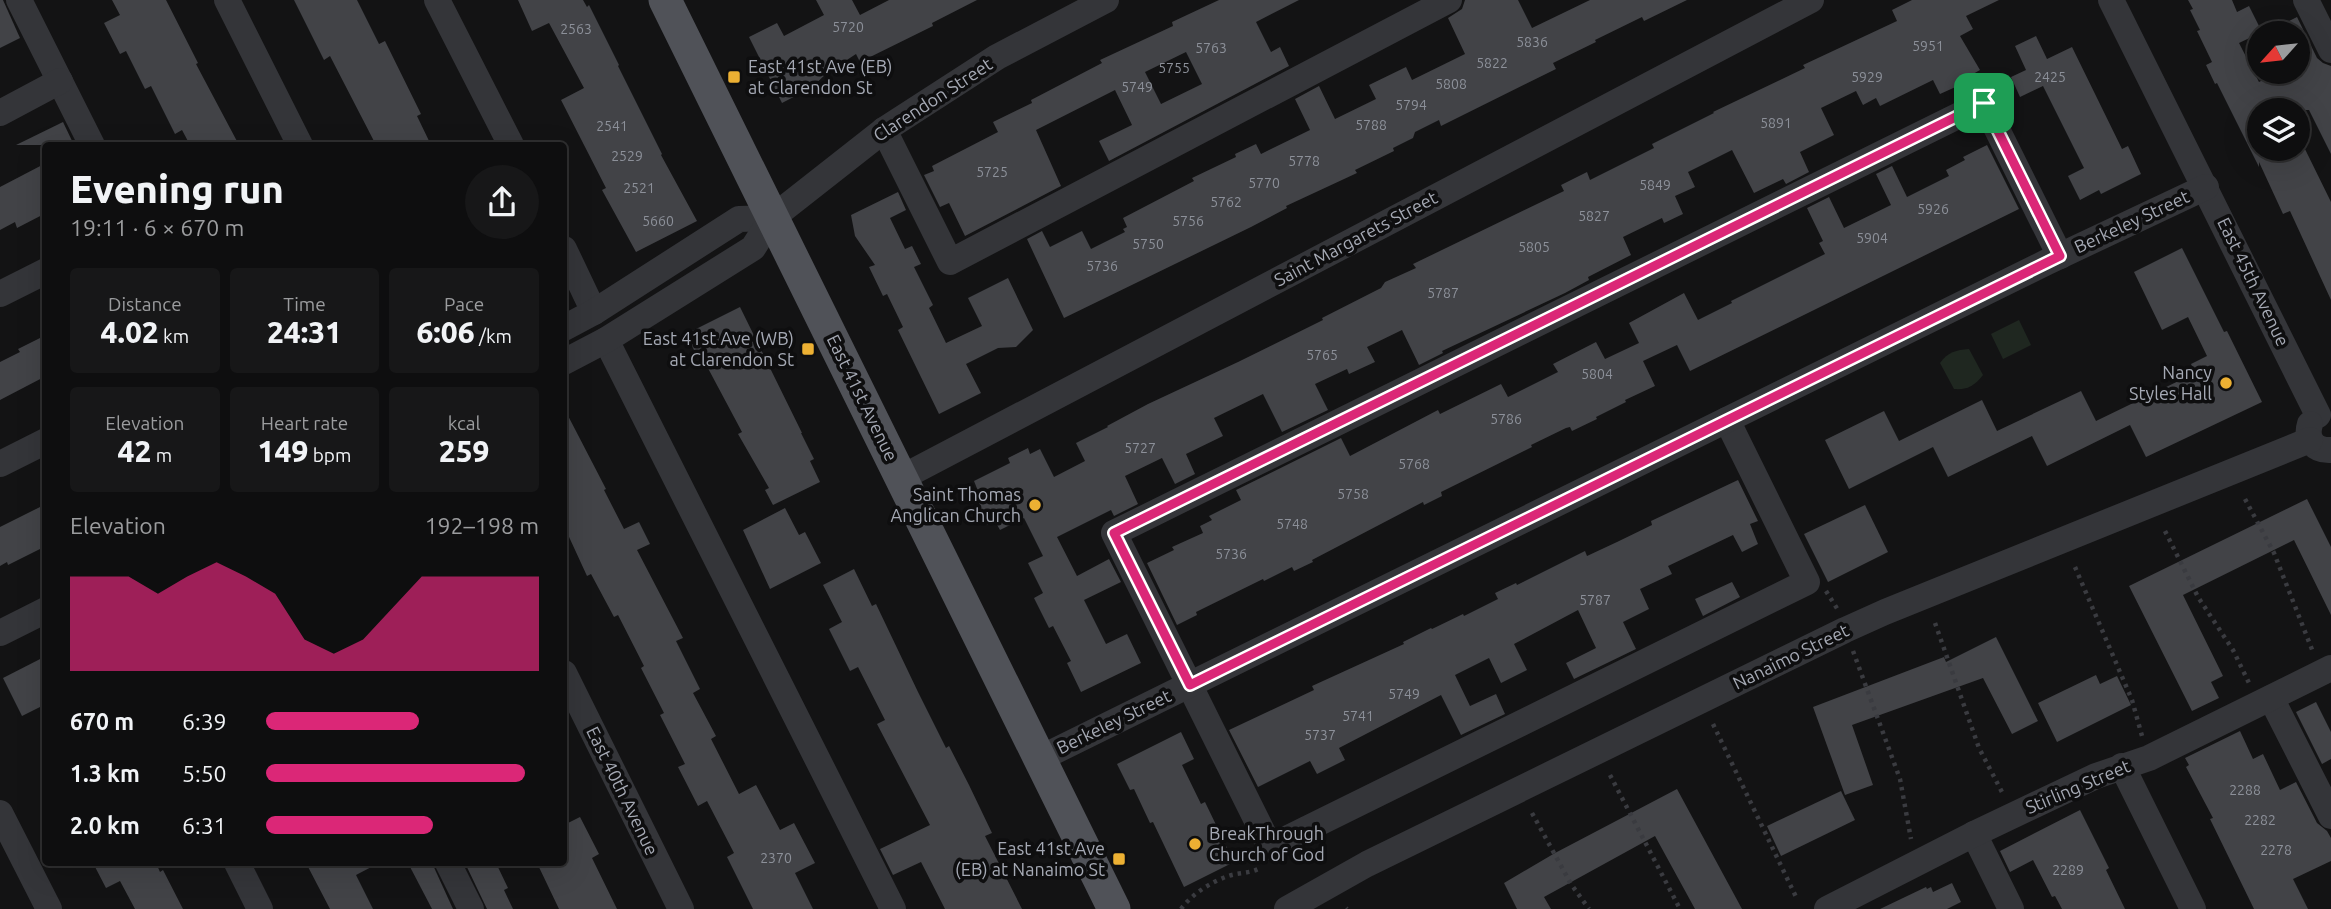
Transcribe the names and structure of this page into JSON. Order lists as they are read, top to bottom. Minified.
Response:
{"streets":{"main road":["East 41st Avenue"],"street":["Clarendon Street","Berkeley Street","Saint Margarets Street","East 45th Avenue","Nanaimo Street","Stirling Street","East 40th Avenue"]},"crossings":[["Clarendon Street","East 41st Avenue"],["Berkeley Street","East 45th Avenue"],["Berkeley Street","East 41st Avenue"],["Saint Margarets Street","East 41st Avenue"]],"places":{"transit":["East 41st Ave (EB) at Clarendon St","East 41st Ave (WB) at Clarendon St","East 41st Ave (EB) at Nanaimo St"],"other":["Nancy Styles Hall","Saint Thomas Anglican Church","BreakThrough Church of God"]},"house_numbers":["5720","2563","5836","5951","5763","5822","5755","5929","2425","5808","5749","5794","5891","5788","2541","2529","5778","5725","5770","5849","2521","5762","5926","5827","5660","5756","5904","5750","5805","5736","5787","5765","5804","5786","5727","5768","5758","5748","5736","5787","5749","5741","5737","2288","2282","2278","2370","2289"],"north":"bottom left","page":{"heading":["Evening run","19:11 · 6 × 670 m"],"stats":[["Distance","4.02 km"],["Time","24:31"],["Pace","6:06 /km"],["Elevation","42 m"],["Heart rate","149 bpm"],["kcal","259"]],"chart":["Elevation","192–198 m"],"list":[{"name":"670 m","note":"6:39"},{"name":"1.3 km","note":"5:50"},{"name":"2.0 km","note":"6:31"}]}}
